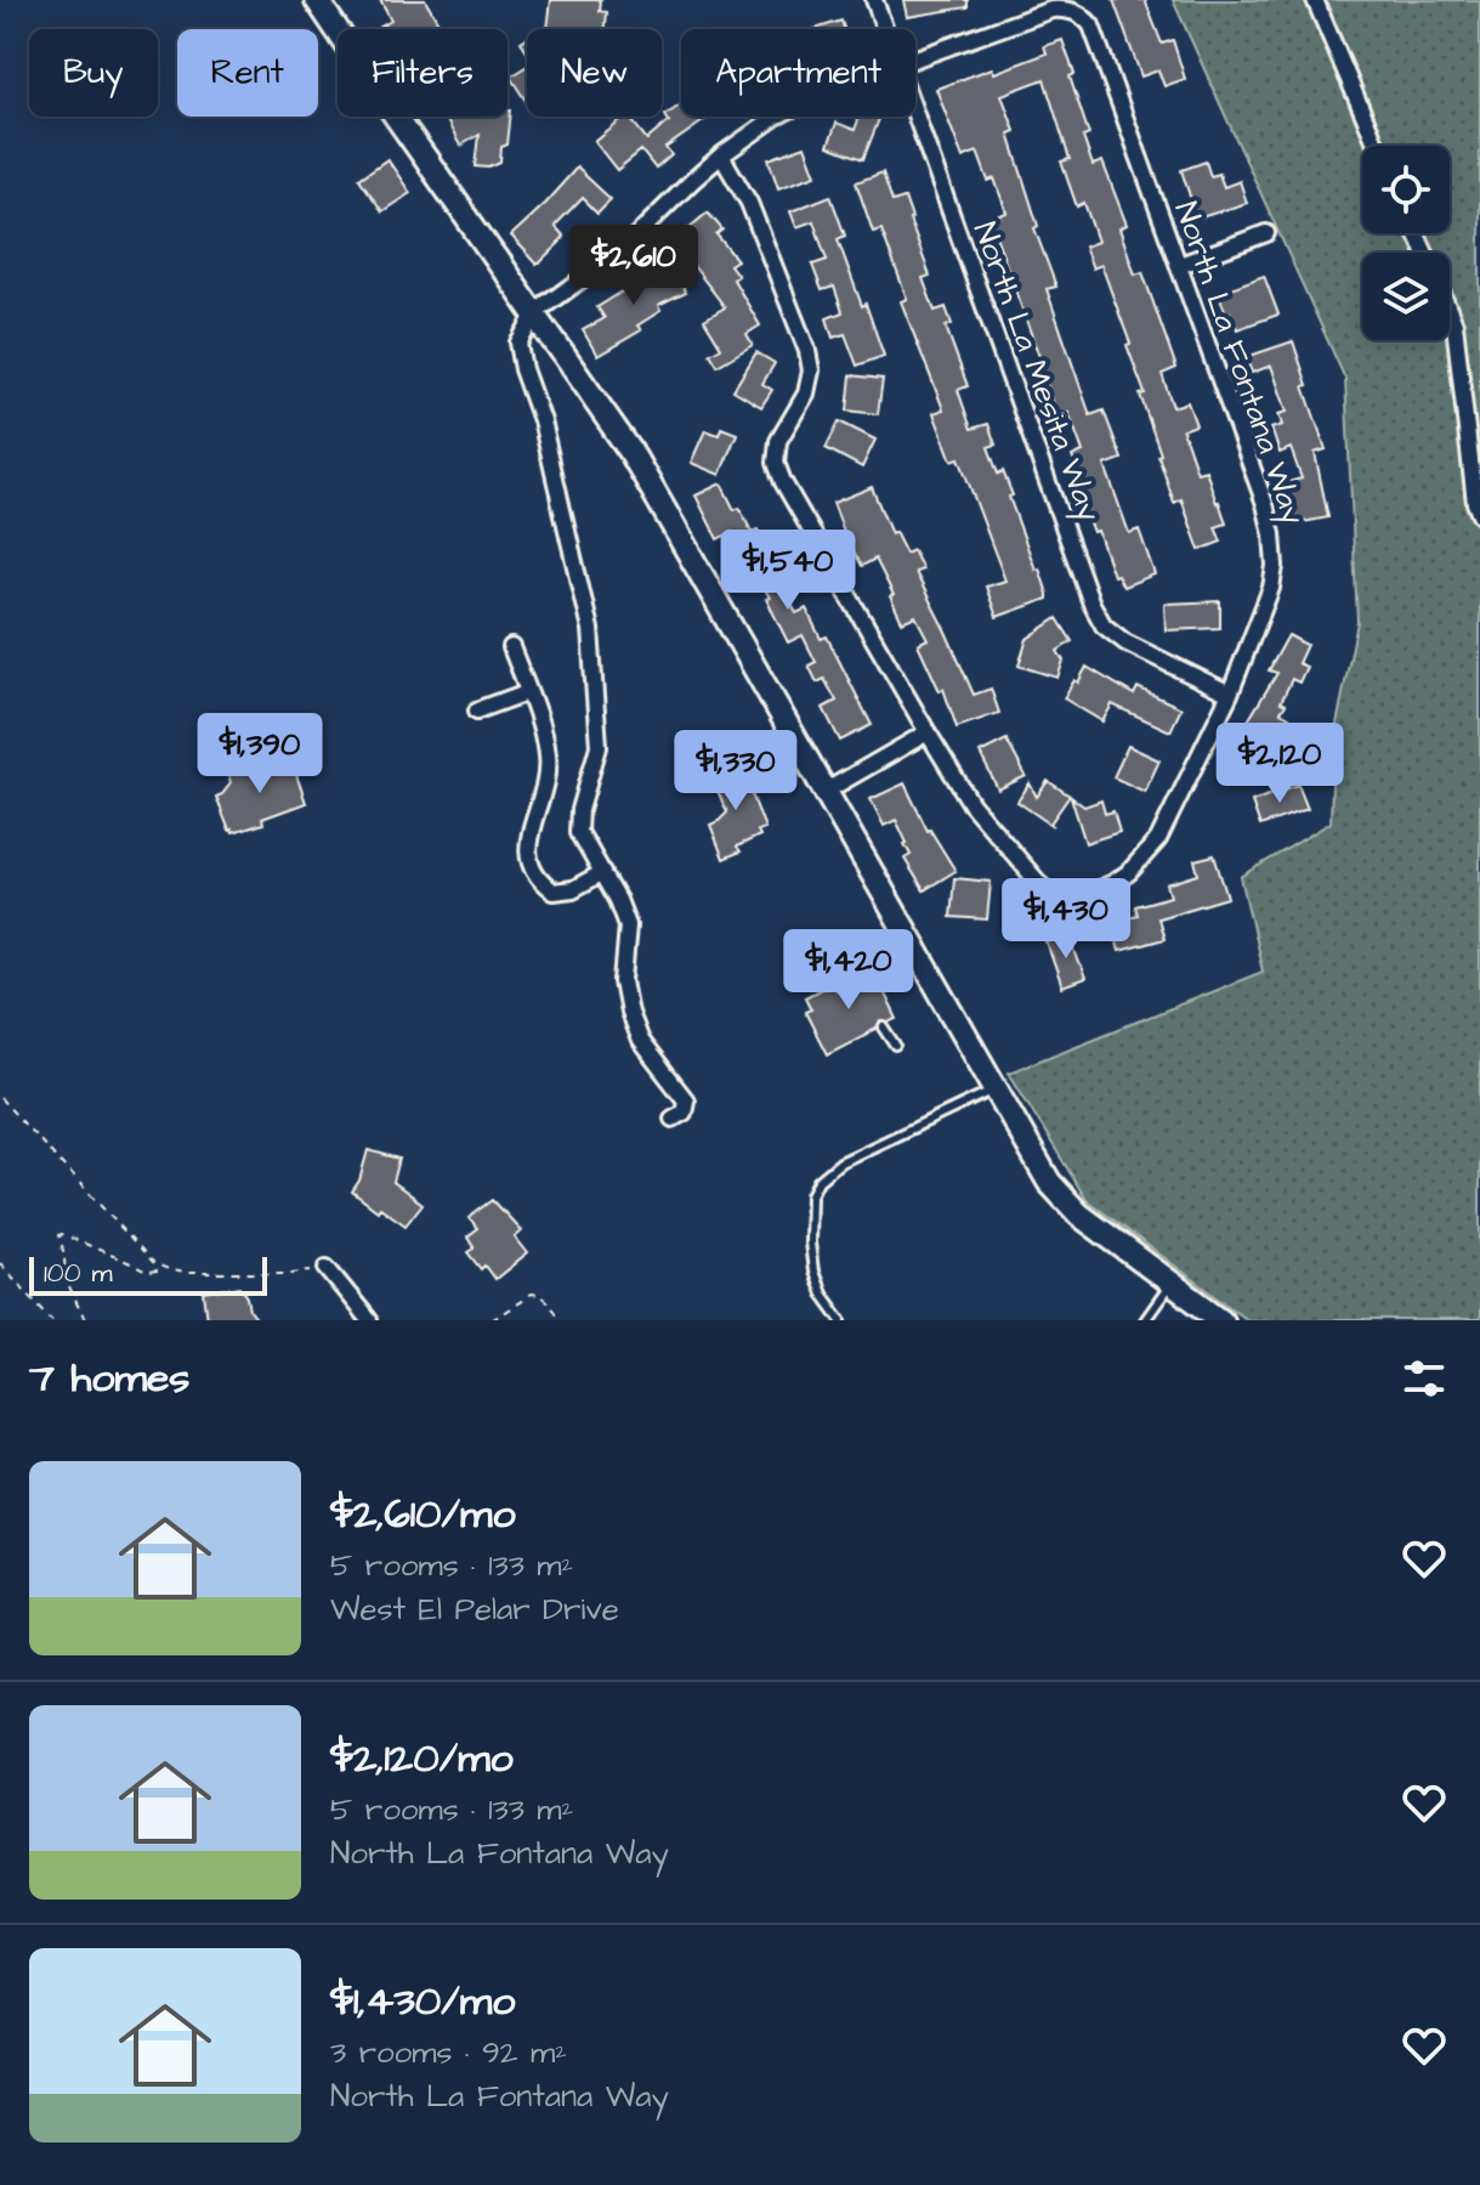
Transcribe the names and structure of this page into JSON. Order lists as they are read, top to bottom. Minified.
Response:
{"streets":{"street":["North La Fontana Way","North La Mesita Way"]},"crossings":[["North La Fontana Way","North La Mesita Way"]],"scale_bar":"100 m","page":{"chip":["Buy","Rent","Filters","New","Apartment"],"price":["$2,610","$1,540","$1,390","$2,120","$1,330","$1,430","$1,420"],"scale":"100 m","heading":"7 homes","list":[{"name":"$2,610/mo","note":"5 rooms · 133 m² · West El Pelar Drive"},{"name":"$2,120/mo","note":"5 rooms · 133 m² · North La Fontana Way"},{"name":"$1,430/mo","note":"3 rooms · 92 m² · North La Fontana Way"}]}}
